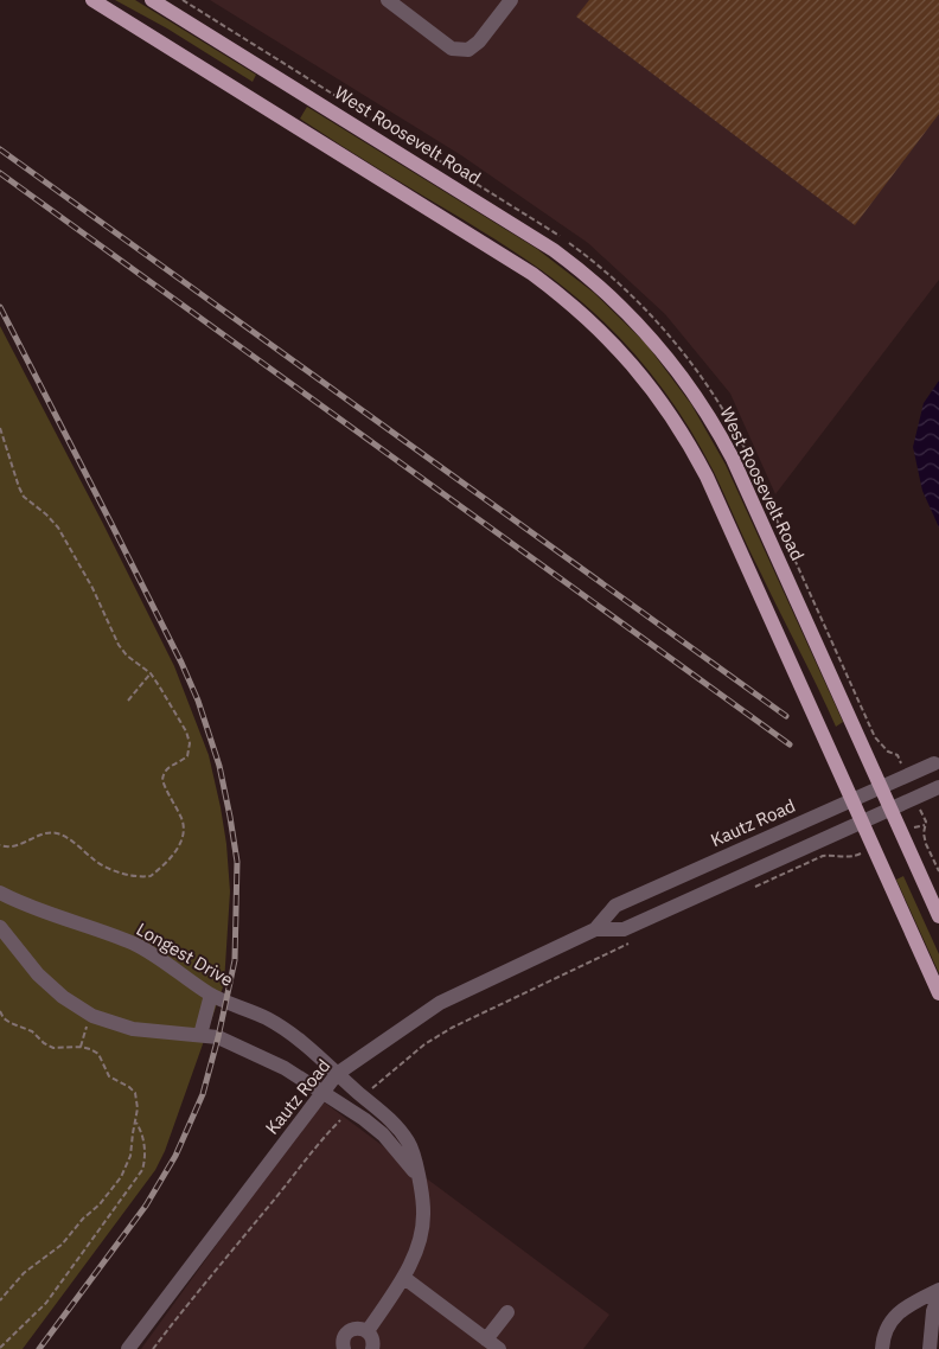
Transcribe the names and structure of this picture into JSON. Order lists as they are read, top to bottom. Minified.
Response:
{"streets":{"main road":["West Roosevelt Road"],"street":["Kautz Road","Longest Drive"]},"crossings":[["West Roosevelt Road","Kautz Road"],["Kautz Road","Longest Drive"]]}
